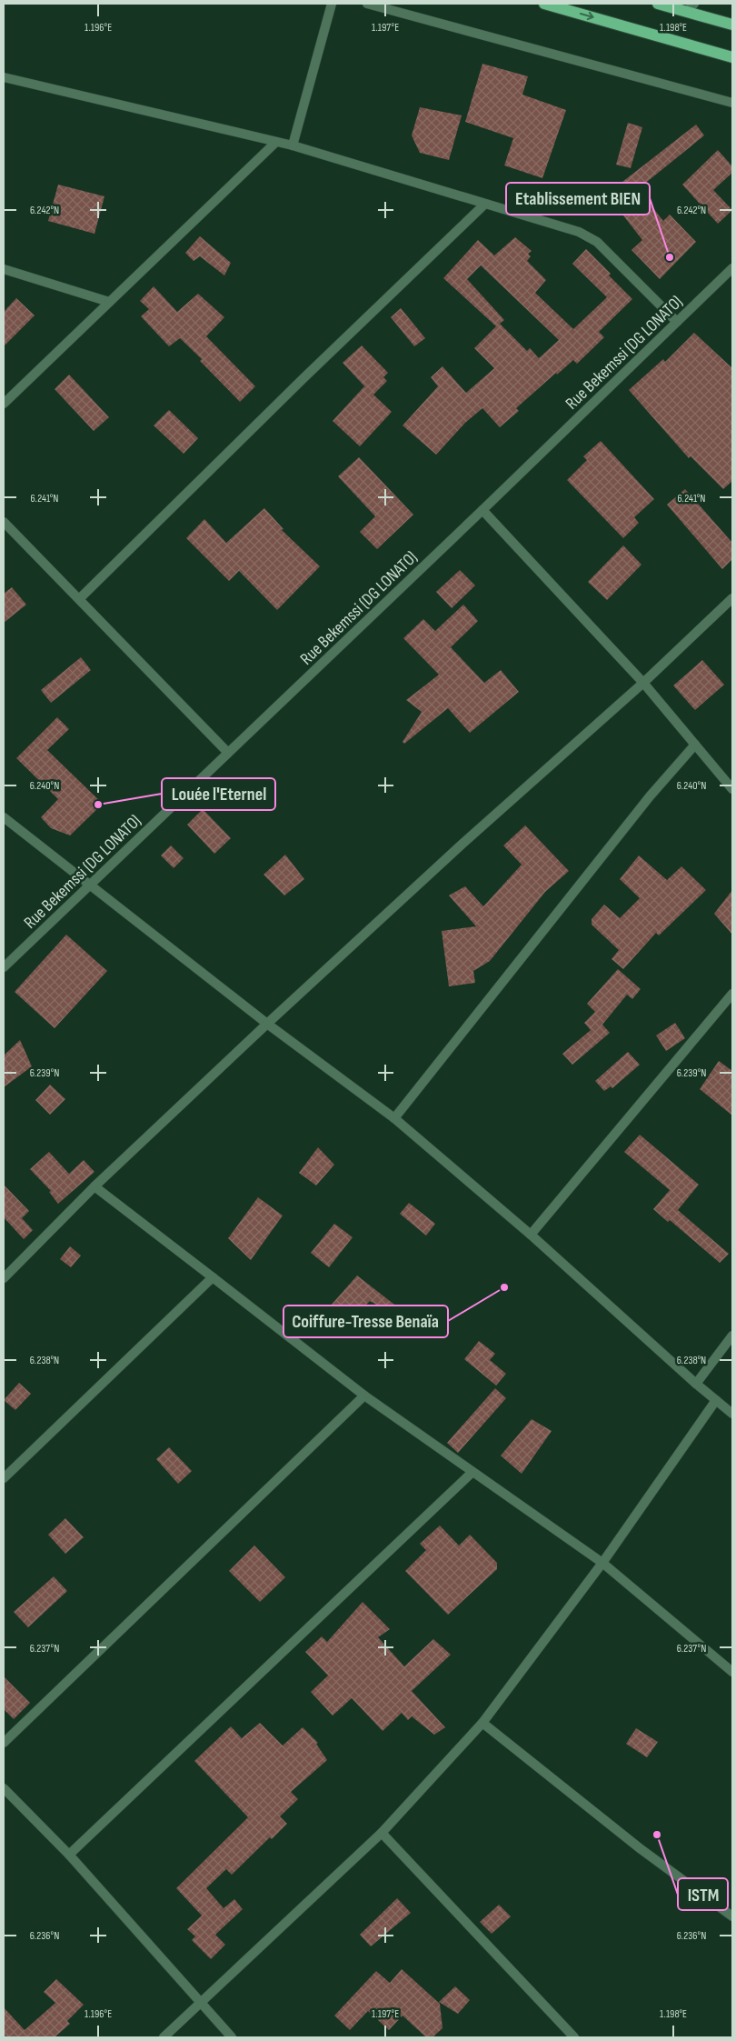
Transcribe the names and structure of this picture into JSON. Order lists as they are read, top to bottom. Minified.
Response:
{"streets":{"street":["Rue Bekemssi (DG LONATO)"]},"places":["Etablissement BIEN","Louée l'Eternel","Coiffure-Tresse Benaïa","ISTM"],"coordinates":["1.196°E","1.197°E","1.198°E","6.242°N","6.241°N","6.240°N","6.239°N","6.238°N","6.237°N","6.236°N"]}
